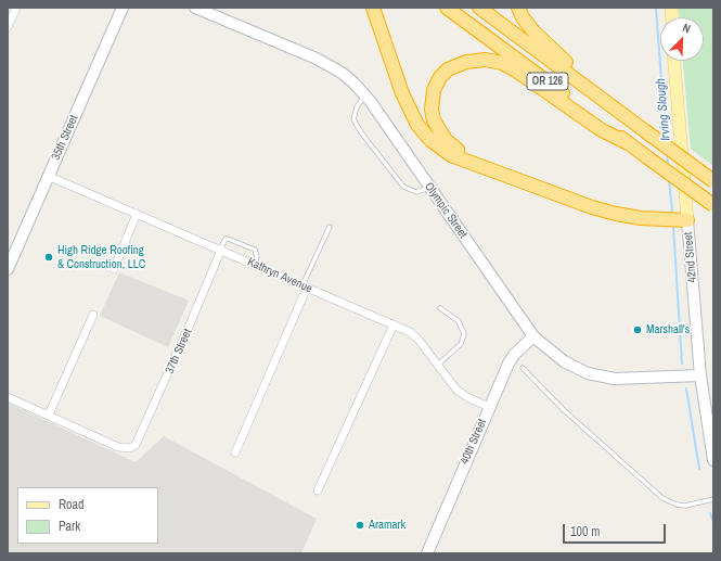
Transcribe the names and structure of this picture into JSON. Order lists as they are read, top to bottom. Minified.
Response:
{"streets":{"highway":["OR 126"],"main road":["35th Street","Olympic Street","42nd Street","40th Street"],"street":["Kathryn Avenue","37th Street"]},"crossings":[["35th Street","Kathryn Avenue"],["Olympic Street","42nd Street"],["Olympic Street","40th Street"],["Kathryn Avenue","37th Street"],["Kathryn Avenue","40th Street"]],"water":["Irving Slough"],"places":["High Ridge Roofing & Construction, LLC","Marshall's","Aramark"],"legend":["Road","Park"],"scale_bar":"100 m","north":"top right"}
